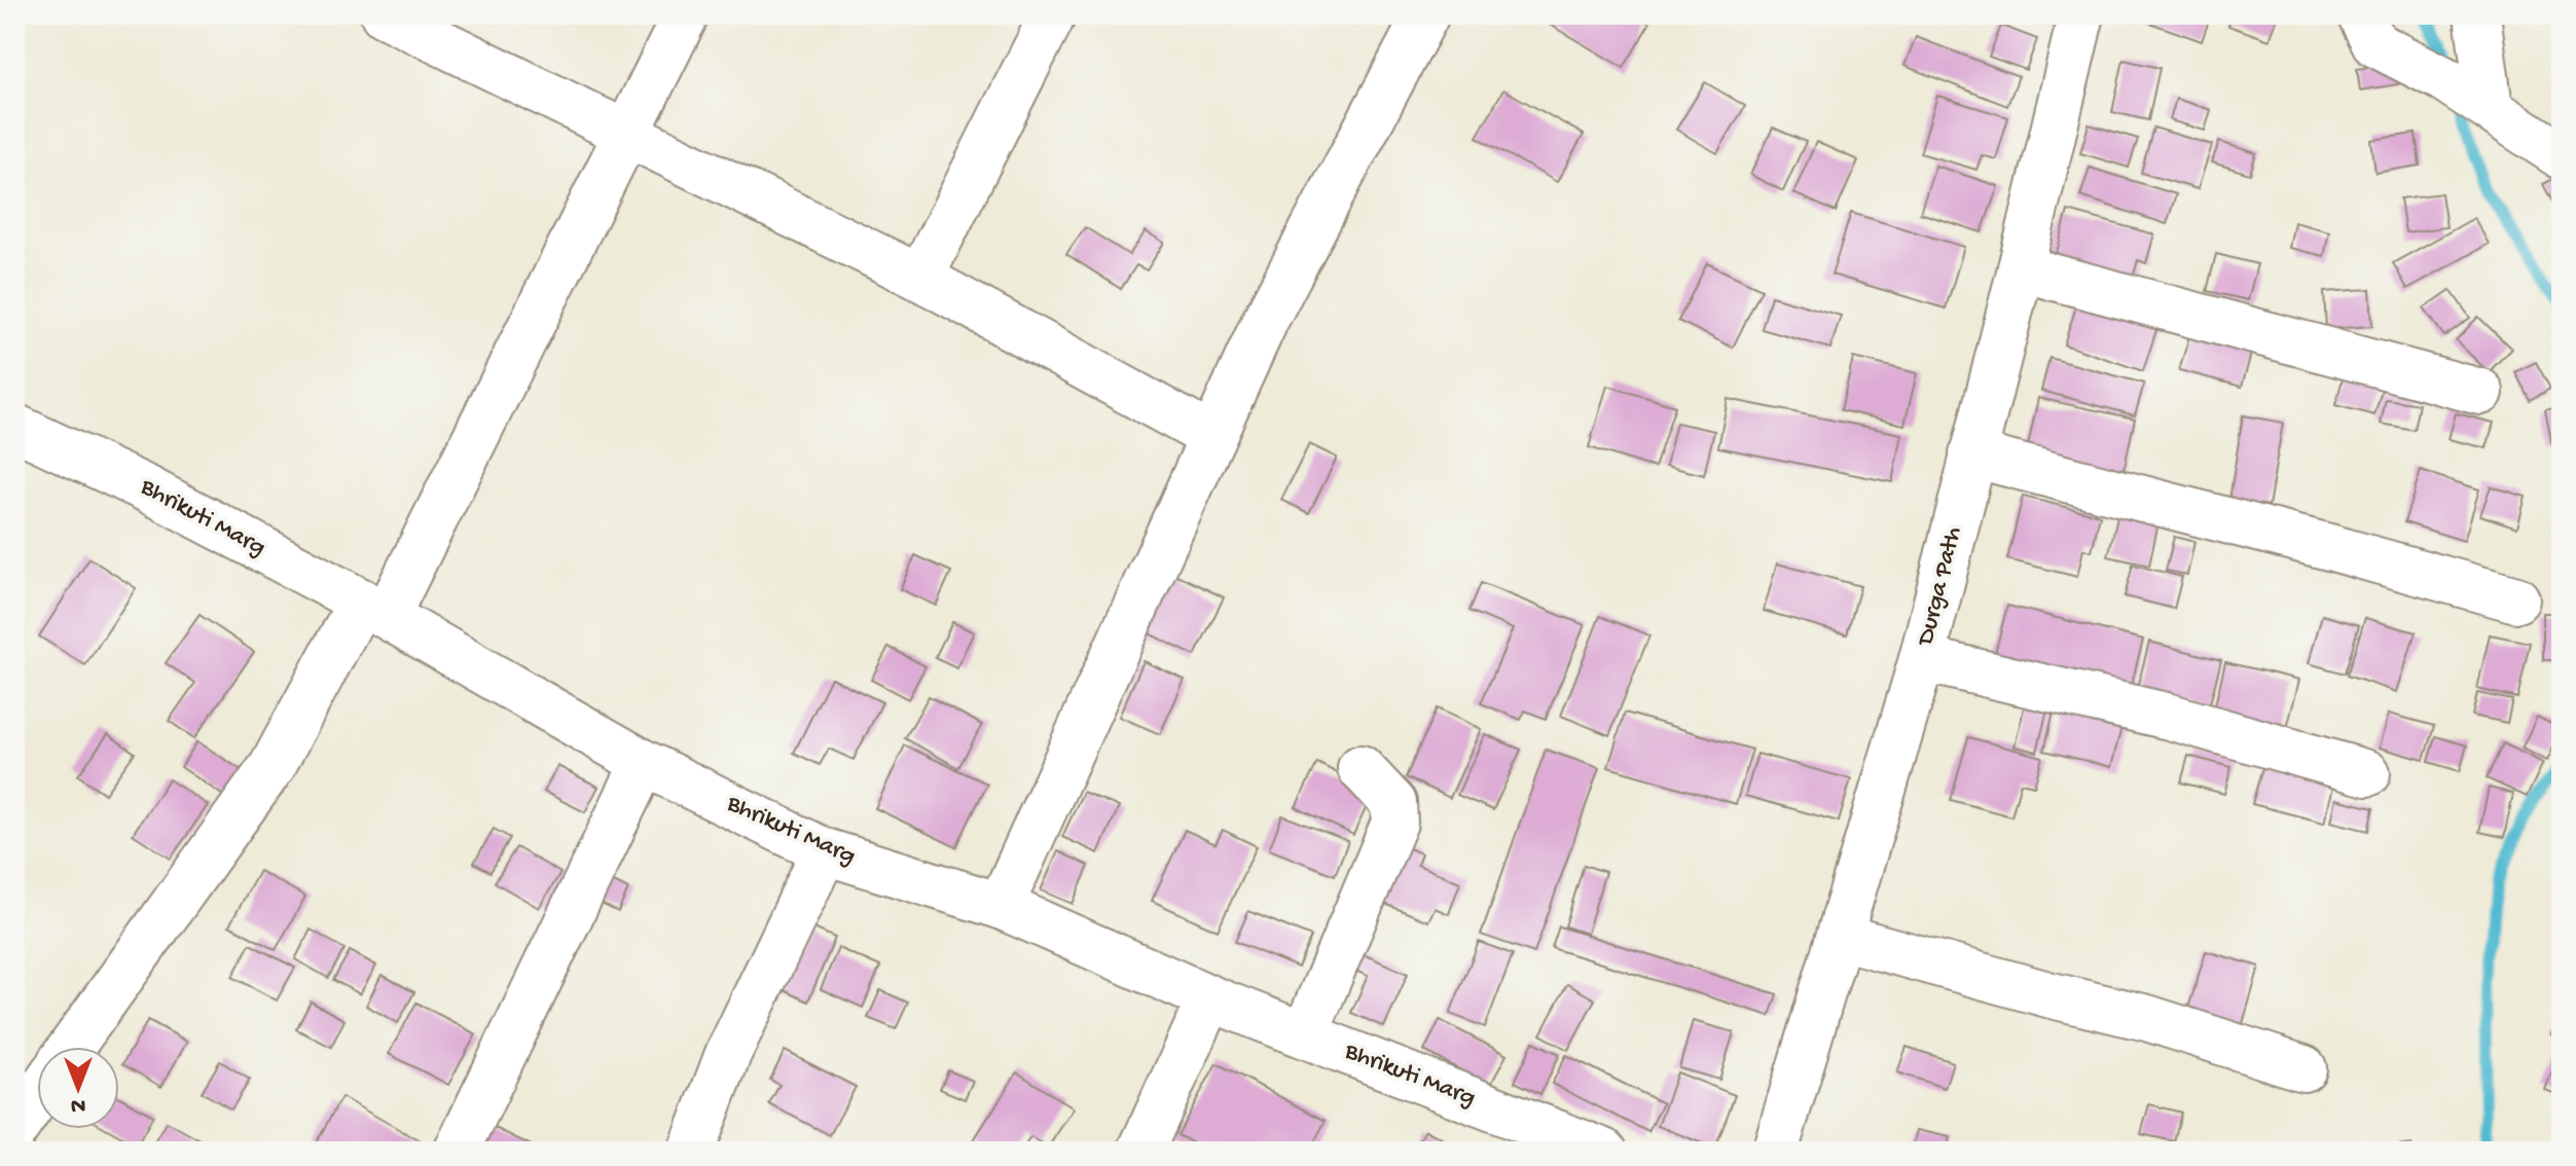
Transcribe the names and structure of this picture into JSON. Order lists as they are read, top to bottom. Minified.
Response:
{"streets":{"street":["Bhrikuti Marg","Durga Path"]},"north":"bottom"}
